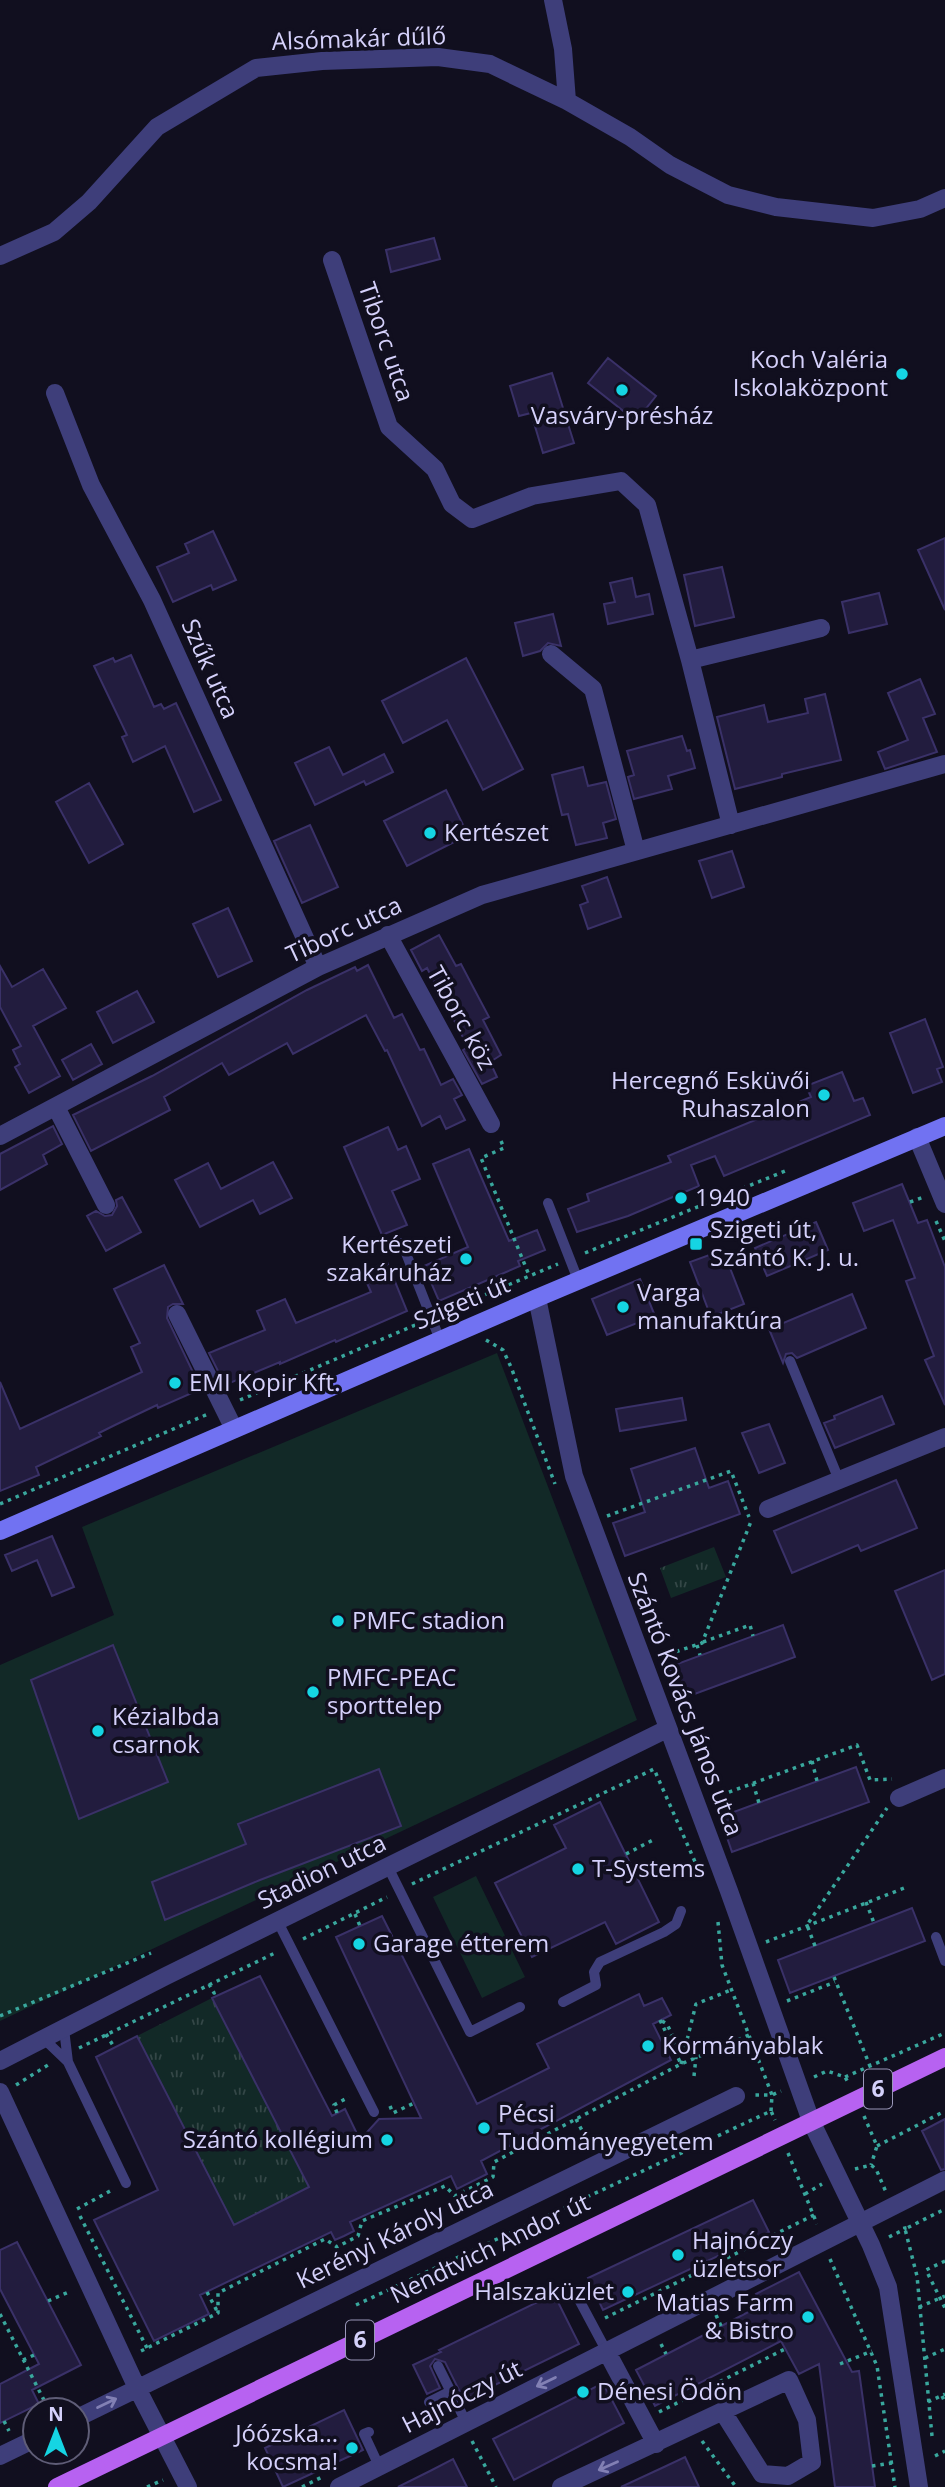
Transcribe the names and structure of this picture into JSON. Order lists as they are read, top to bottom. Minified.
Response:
{"streets":{"main road":["6","Nendtvich Andor út"],"street":["Alsómakár dűlő","Tiborc utca","Szűk utca","Tiborc köz","Szigeti út","Szántó Kovács János utca","Stadion utca","Kerényi Károly utca","Hajnóczy út"]},"crossings":[["Tiborc utca","Szűk utca"],["Tiborc utca","Tiborc köz"],["Szigeti út","Szántó Kovács János utca"],["Szántó Kovács János utca","Stadion utca"],["Szántó Kovács János utca","Nendtvich Andor út"],["Szántó Kovács János utca","Hajnóczy út"]],"places":{"other":["Koch Valéria Iskolaközpont","Vasváry-présház","Kertészet","Hercegnő Esküvői Ruhaszalon","1940","Kertészeti szakáruház","Varga manufaktúra","EMI Kopir Kft.","PMFC stadion","PMFC-PEAC sporttelep","Kézialbda csarnok","T-Systems","Garage étterem","Kormányablak","Pécsi Tudományegyetem","Szántó kollégium","Hajnóczy üzletsor","Halszaküzlet","Matias Farm & Bistro","Dénesi Ödön","Jóózska... kocsma!"],"transit":["Szigeti út, Szántó K. J. u."]},"north":"top"}
